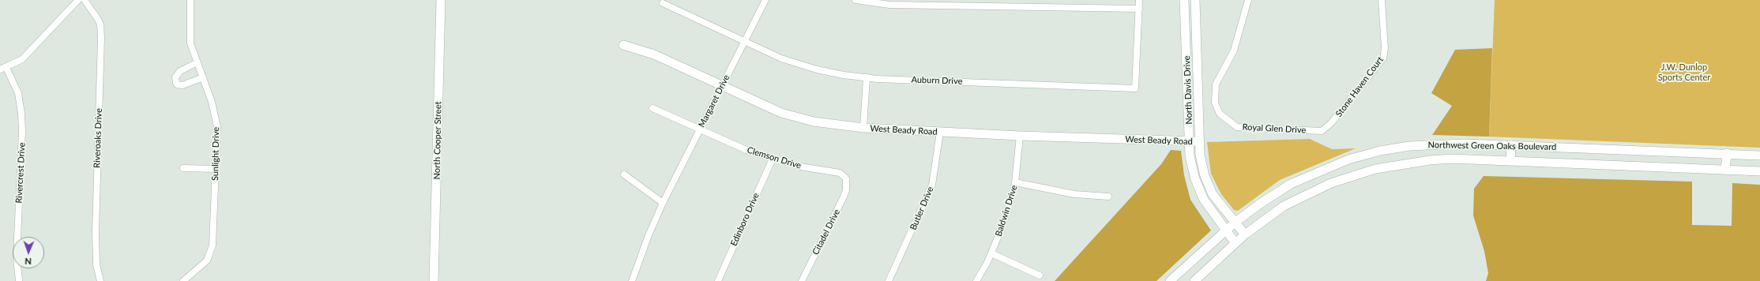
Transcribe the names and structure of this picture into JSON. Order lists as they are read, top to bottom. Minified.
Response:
{"streets":{"main road":["North Davis Drive","West Beady Road","North Cooper Street","Northwest Green Oaks Boulevard"],"street":["Auburn Drive","Stone Haven Court","Margaret Drive","Royal Glen Drive","Riveroaks Drive","Sunlight Drive","Clemson Drive","Rivercrest Drive","Butler Drive","Baldwin Drive","Edinboro Drive","Citadel Drive"]},"crossings":[["Auburn Drive","Margaret Drive"],["Stone Haven Court","Royal Glen Drive"],["North Davis Drive","West Beady Road"],["North Davis Drive","Northwest Green Oaks Boulevard"],["Margaret Drive","West Beady Road"],["Margaret Drive","Clemson Drive"],["West Beady Road","Butler Drive"],["West Beady Road","Baldwin Drive"],["Clemson Drive","Edinboro Drive"],["Clemson Drive","Citadel Drive"]],"parks":["J.W. Dunlop Sports Center"],"north":"bottom"}
